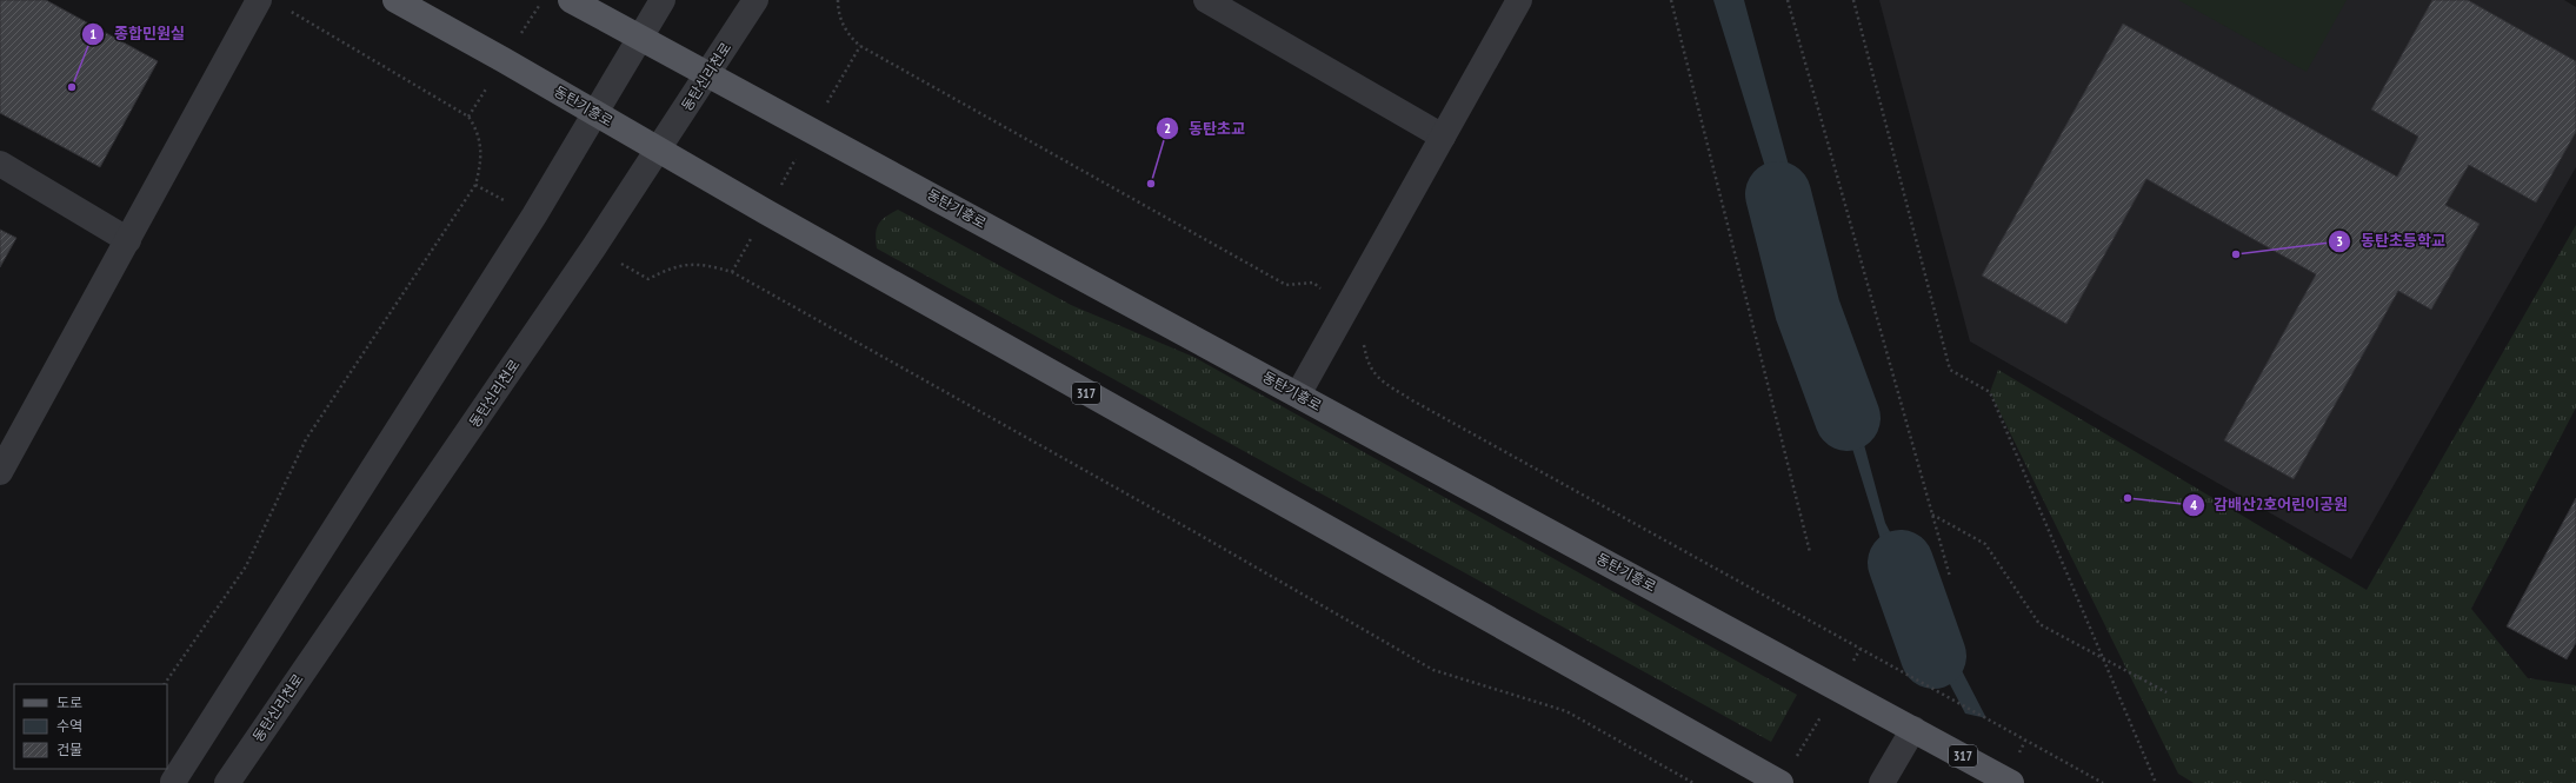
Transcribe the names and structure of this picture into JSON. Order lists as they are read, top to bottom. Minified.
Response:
{"streets":{"main road":["동탄기흥로","317"],"street":["동탄신리천로"]},"crossings":[["동탄신리천로","동탄기흥로"]],"places":["종합민원실","동탄초교","동탄초등학교","감배산2호어린이공원"],"legend":["도로","수역","건물"]}
